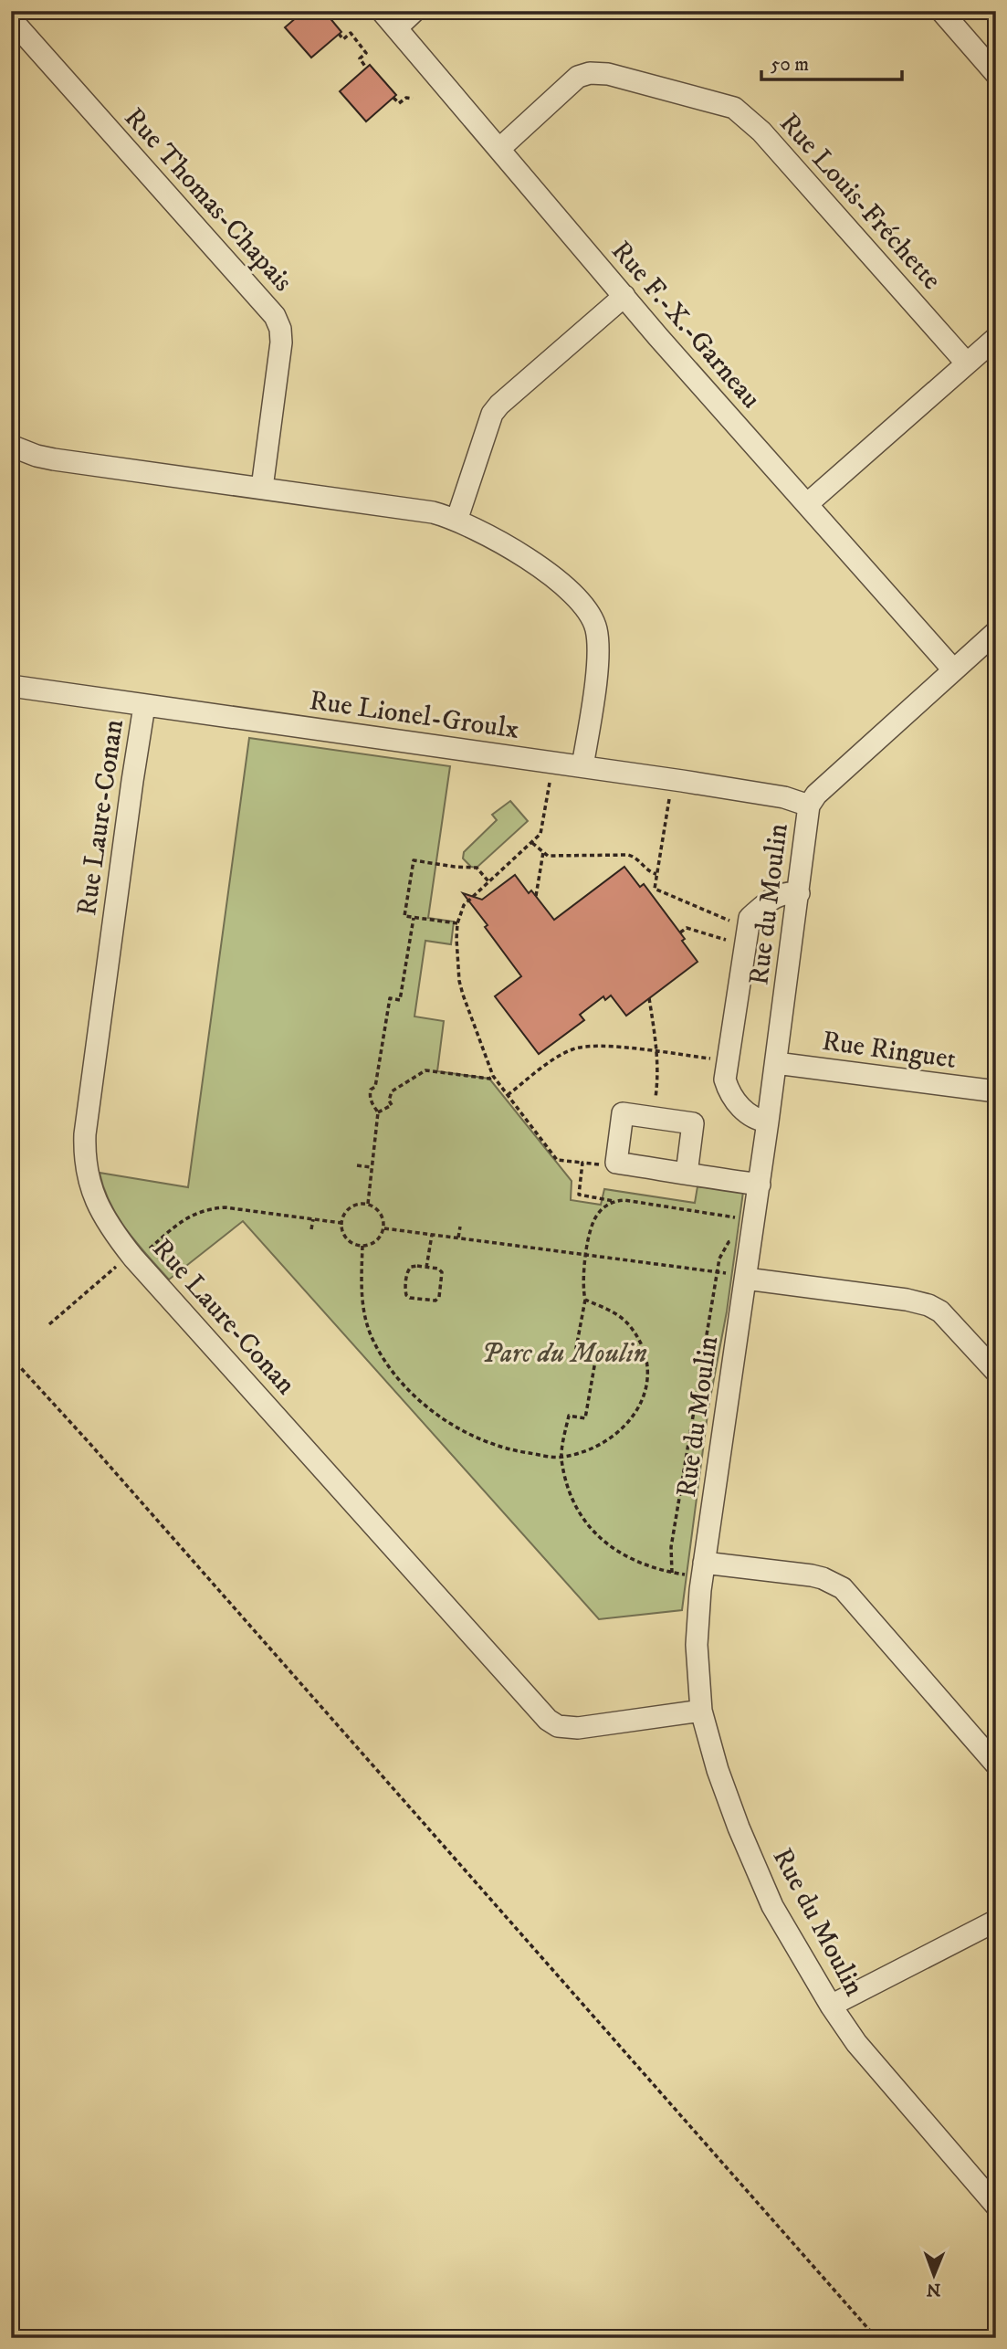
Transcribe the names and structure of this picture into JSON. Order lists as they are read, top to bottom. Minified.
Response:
{"streets":{"street":["Rue Thomas-Chapais","Rue Louis-Fréchette","Rue F.-X.-Garneau","Rue Lionel-Groulx","Rue Laure-Conan","Rue du Moulin","Rue Ringuet"]},"crossings":[["Rue Louis-Fréchette","Rue F.-X.-Garneau"],["Rue F.-X.-Garneau","Rue du Moulin"],["Rue Lionel-Groulx","Rue Laure-Conan"],["Rue Lionel-Groulx","Rue du Moulin"],["Rue Laure-Conan","Rue du Moulin"],["Rue du Moulin","Rue Ringuet"]],"parks":["Parc du Moulin"],"scale_bar":"50 m","north":"bottom"}
